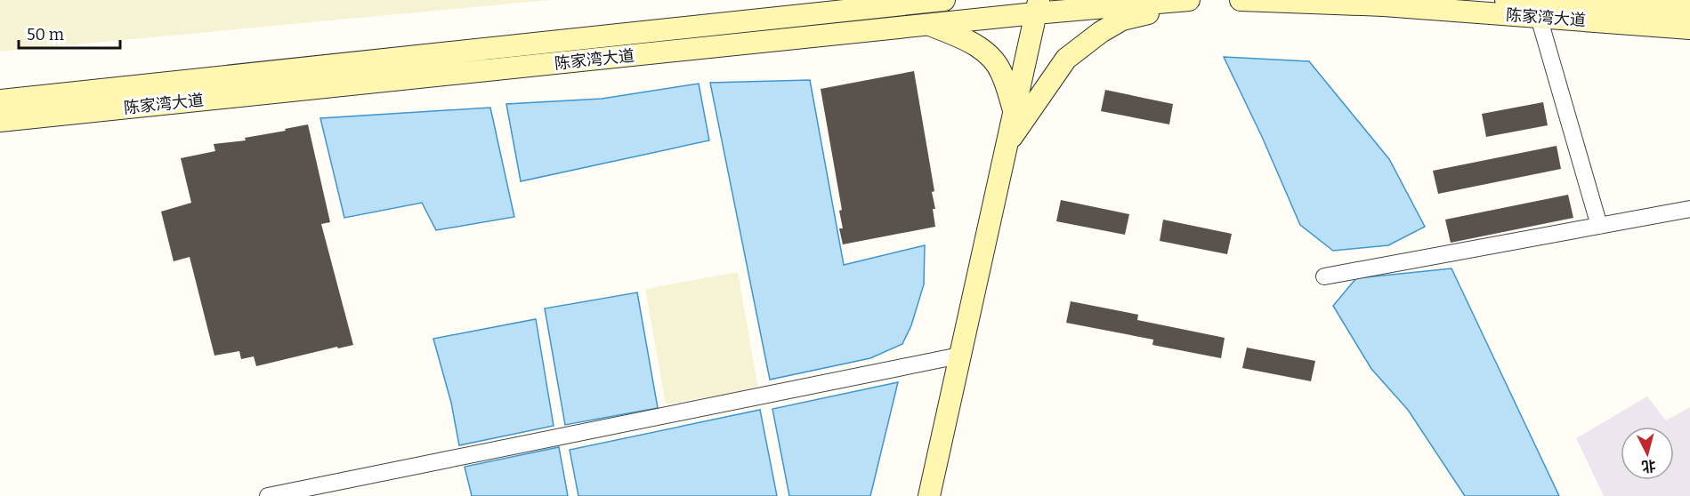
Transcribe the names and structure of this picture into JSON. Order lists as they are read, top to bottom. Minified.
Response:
{"streets":{"main road":["陈家湾大道"]},"scale_bar":"50 m","north":"bottom"}
